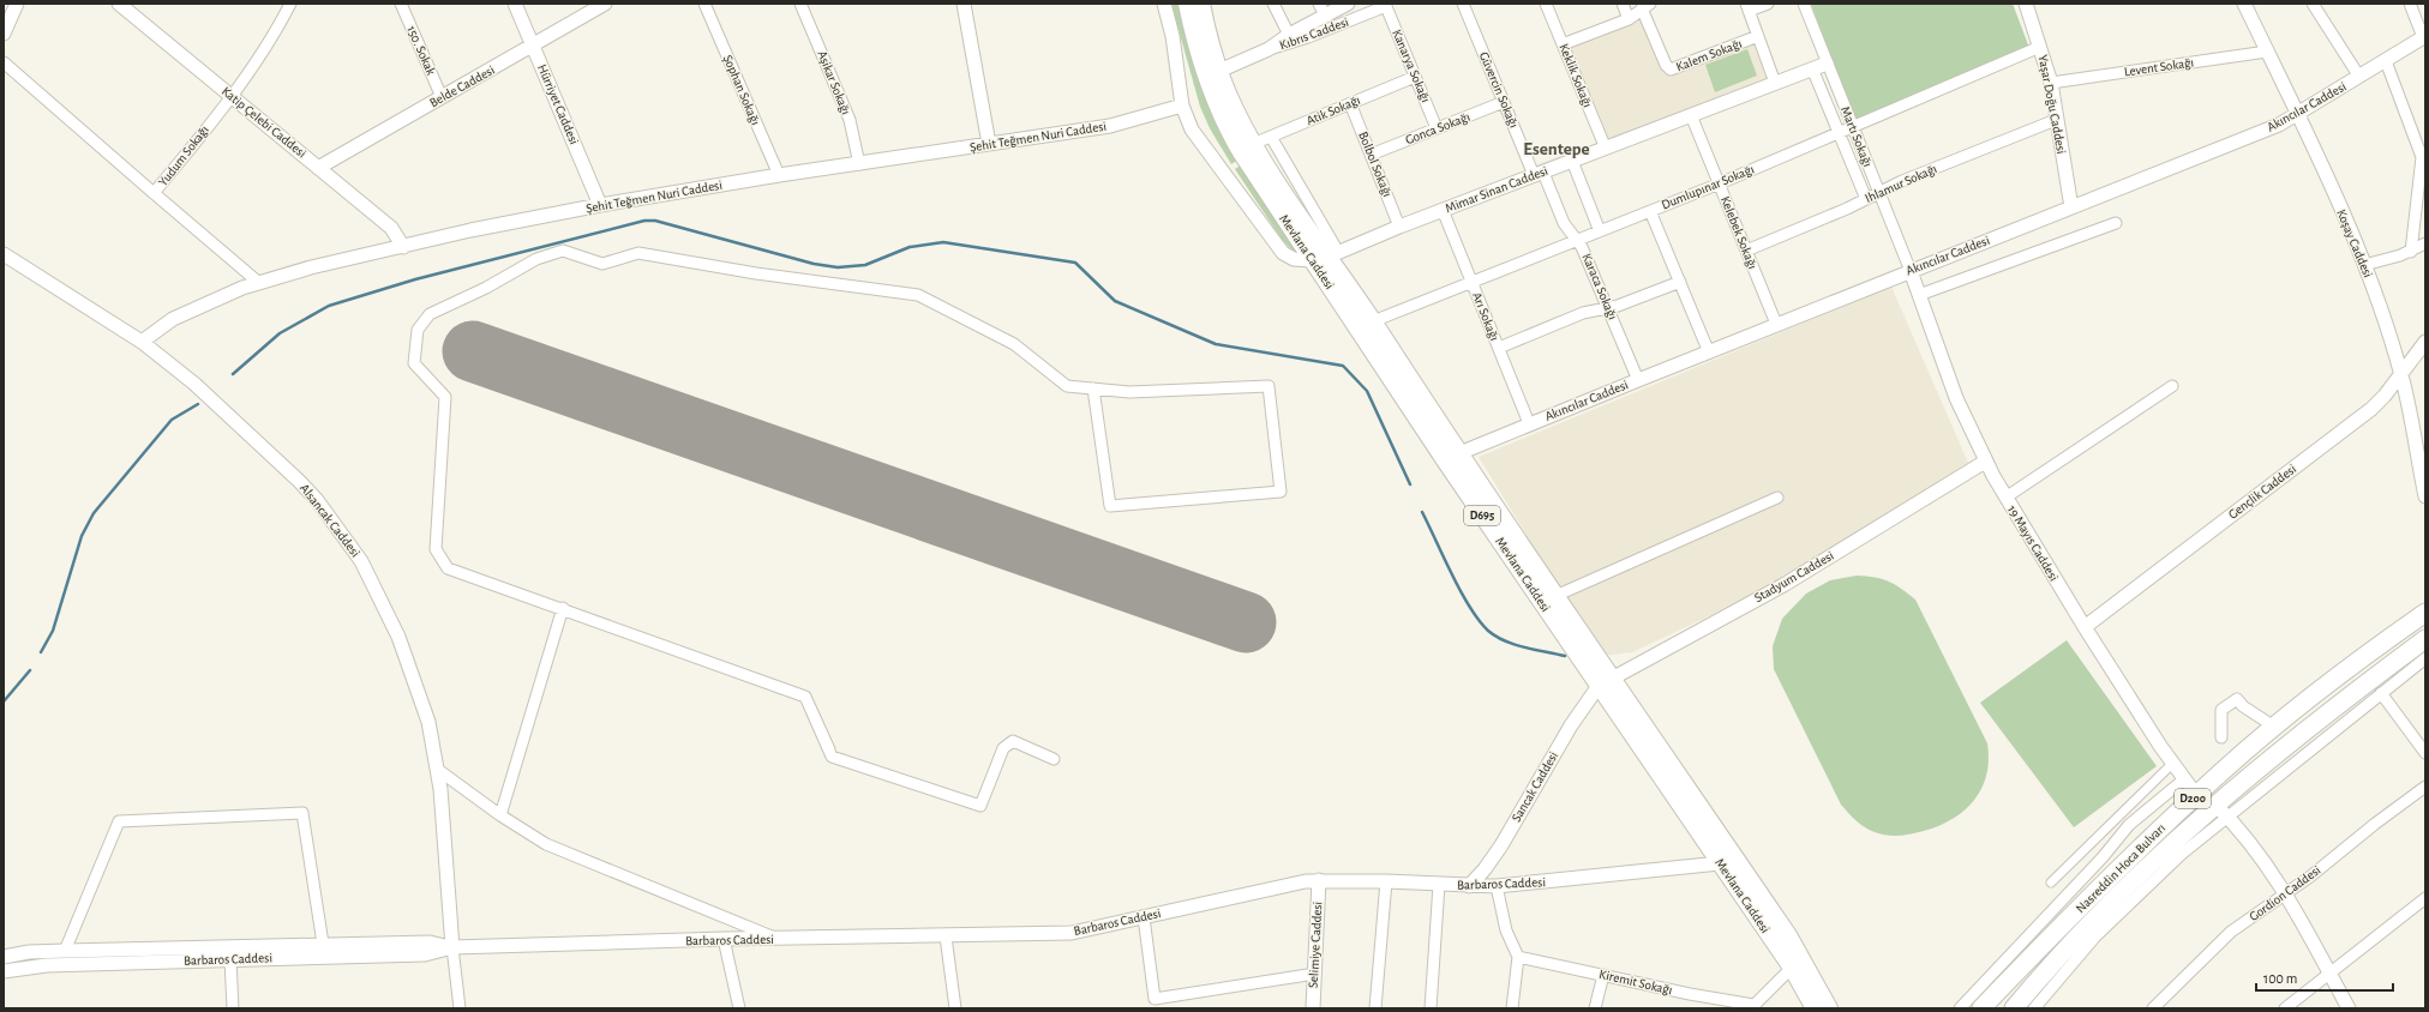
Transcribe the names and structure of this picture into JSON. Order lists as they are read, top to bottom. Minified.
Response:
{"streets":{"highway":["D200","Nasreddin Hoca Bulvarı"],"main road":["Mevlana Caddesi","D695"],"street":["Kıbrıs Caddesi","150. Sokak","Kalem Sokağı","Kanarya Sokağı","Levent Sokağı","Keklik Sokağı","Aşikar Sokağı","Belde Caddesi","Şophan Sokağı","Güvercin Sokağı","Hürriyet Caddesi","Yaşar Doğu Caddesi","Akıncılar Caddesi","Atik Sokağı","Katip Çelebi Caddesi","Gonca Sokağı","Şehit Teğmen Nuri Caddesi","Martı Sokağı","Yudum Sokağı","Bolbol Sokağı","Ihlamur Sokağı","Dumlupınar Sokağı","Mimar Sinan Caddesi","Kelebek Sokağı","Koşay Caddesi","Karaca Sokağı","Arı Sokağı","Gençlik Caddesi","Alsancak Caddesi","19 Mayıs Caddesi","Stadyum Caddesi","Sancak Caddesi","Barbaros Caddesi","Gordion Caddesi","Selimiye Caddesi","Kiremit Sokağı"]},"crossings":[["Kıbrıs Caddesi","Kanarya Sokağı"],["Kıbrıs Caddesi","Mevlana Caddesi"],["150. Sokak","Belde Caddesi"],["Kanarya Sokağı","Atik Sokağı"],["Kanarya Sokağı","Gonca Sokağı"],["Levent Sokağı","Yaşar Doğu Caddesi"],["Levent Sokağı","Koşay Caddesi"],["Keklik Sokağı","Mimar Sinan Caddesi"],["Aşikar Sokağı","Şehit Teğmen Nuri Caddesi"],["Belde Caddesi","Hürriyet Caddesi"],["Belde Caddesi","Katip Çelebi Caddesi"],["Şophan Sokağı","Şehit Teğmen Nuri Caddesi"],["Güvercin Sokağı","Gonca Sokağı"],["Güvercin Sokağı","Mimar Sinan Caddesi"],["Güvercin Sokağı","Karaca Sokağı"],["Hürriyet Caddesi","Şehit Teğmen Nuri Caddesi"],["Yaşar Doğu Caddesi","Akıncılar Caddesi"],["Yaşar Doğu Caddesi","Ihlamur Sokağı"],["Yaşar Doğu Caddesi","Dumlupınar Sokağı"],["Akıncılar Caddesi","Martı Sokağı"],["Akıncılar Caddesi","Kelebek Sokağı"],["Akıncılar Caddesi","Koşay Caddesi"],["Akıncılar Caddesi","Mevlana Caddesi"],["Akıncılar Caddesi","Karaca Sokağı"],["Akıncılar Caddesi","Arı Sokağı"],["Akıncılar Caddesi","19 Mayıs Caddesi"],["Atik Sokağı","Bolbol Sokağı"],["Atik Sokağı","Mevlana Caddesi"],["Katip Çelebi Caddesi","Şehit Teğmen Nuri Caddesi"],["Katip Çelebi Caddesi","Yudum Sokağı"],["Gonca Sokağı","Bolbol Sokağı"],["Şehit Teğmen Nuri Caddesi","Yudum Sokağı"],["Şehit Teğmen Nuri Caddesi","Alsancak Caddesi"],["Martı Sokağı","Ihlamur Sokağı"],["Martı Sokağı","Dumlupınar Sokağı"],["Martı Sokağı","Mimar Sinan Caddesi"],["Martı Sokağı","19 Mayıs Caddesi"],["Bolbol Sokağı","Mimar Sinan Caddesi"],["Ihlamur Sokağı","Kelebek Sokağı"],["Dumlupınar Sokağı","Kelebek Sokağı"],["Dumlupınar Sokağı","Mevlana Caddesi"],["Dumlupınar Sokağı","Karaca Sokağı"],["Dumlupınar Sokağı","Arı Sokağı"],["Mimar Sinan Caddesi","Kelebek Sokağı"],["Mimar Sinan Caddesi","Mevlana Caddesi"],["Mimar Sinan Caddesi","Karaca Sokağı"],["Mimar Sinan Caddesi","Arı Sokağı"],["Koşay Caddesi","Gençlik Caddesi"],["Mevlana Caddesi","Stadyum Caddesi"],["Mevlana Caddesi","Sancak Caddesi"],["Mevlana Caddesi","Barbaros Caddesi"],["Gençlik Caddesi","19 Mayıs Caddesi"],["Alsancak Caddesi","Barbaros Caddesi"],["19 Mayıs Caddesi","Stadyum Caddesi"],["19 Mayıs Caddesi","Nasreddin Hoca Bulvarı"],["Stadyum Caddesi","Sancak Caddesi"],["Sancak Caddesi","Barbaros Caddesi"],["Barbaros Caddesi","Selimiye Caddesi"]],"districts":["Esentepe"],"scale_bar":"100 m"}
